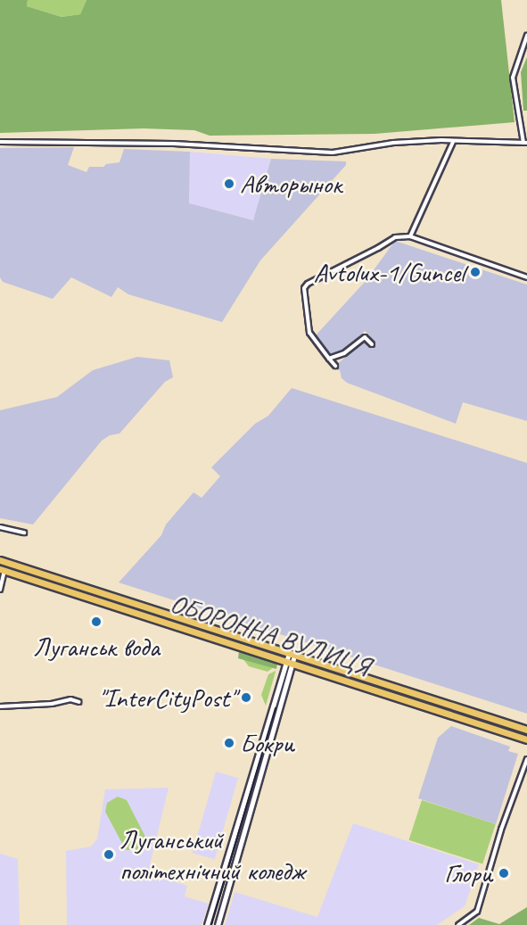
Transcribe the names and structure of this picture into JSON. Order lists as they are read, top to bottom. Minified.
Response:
{"streets":{"main road":["ОБОРОННА ВУЛИЦЯ"]},"places":["Авторынок","Avtolux-1/Guncel","Луганськ вода","\"InterCityPost\"","Бокри","Луганський політехнічний коледж","Глори"]}
